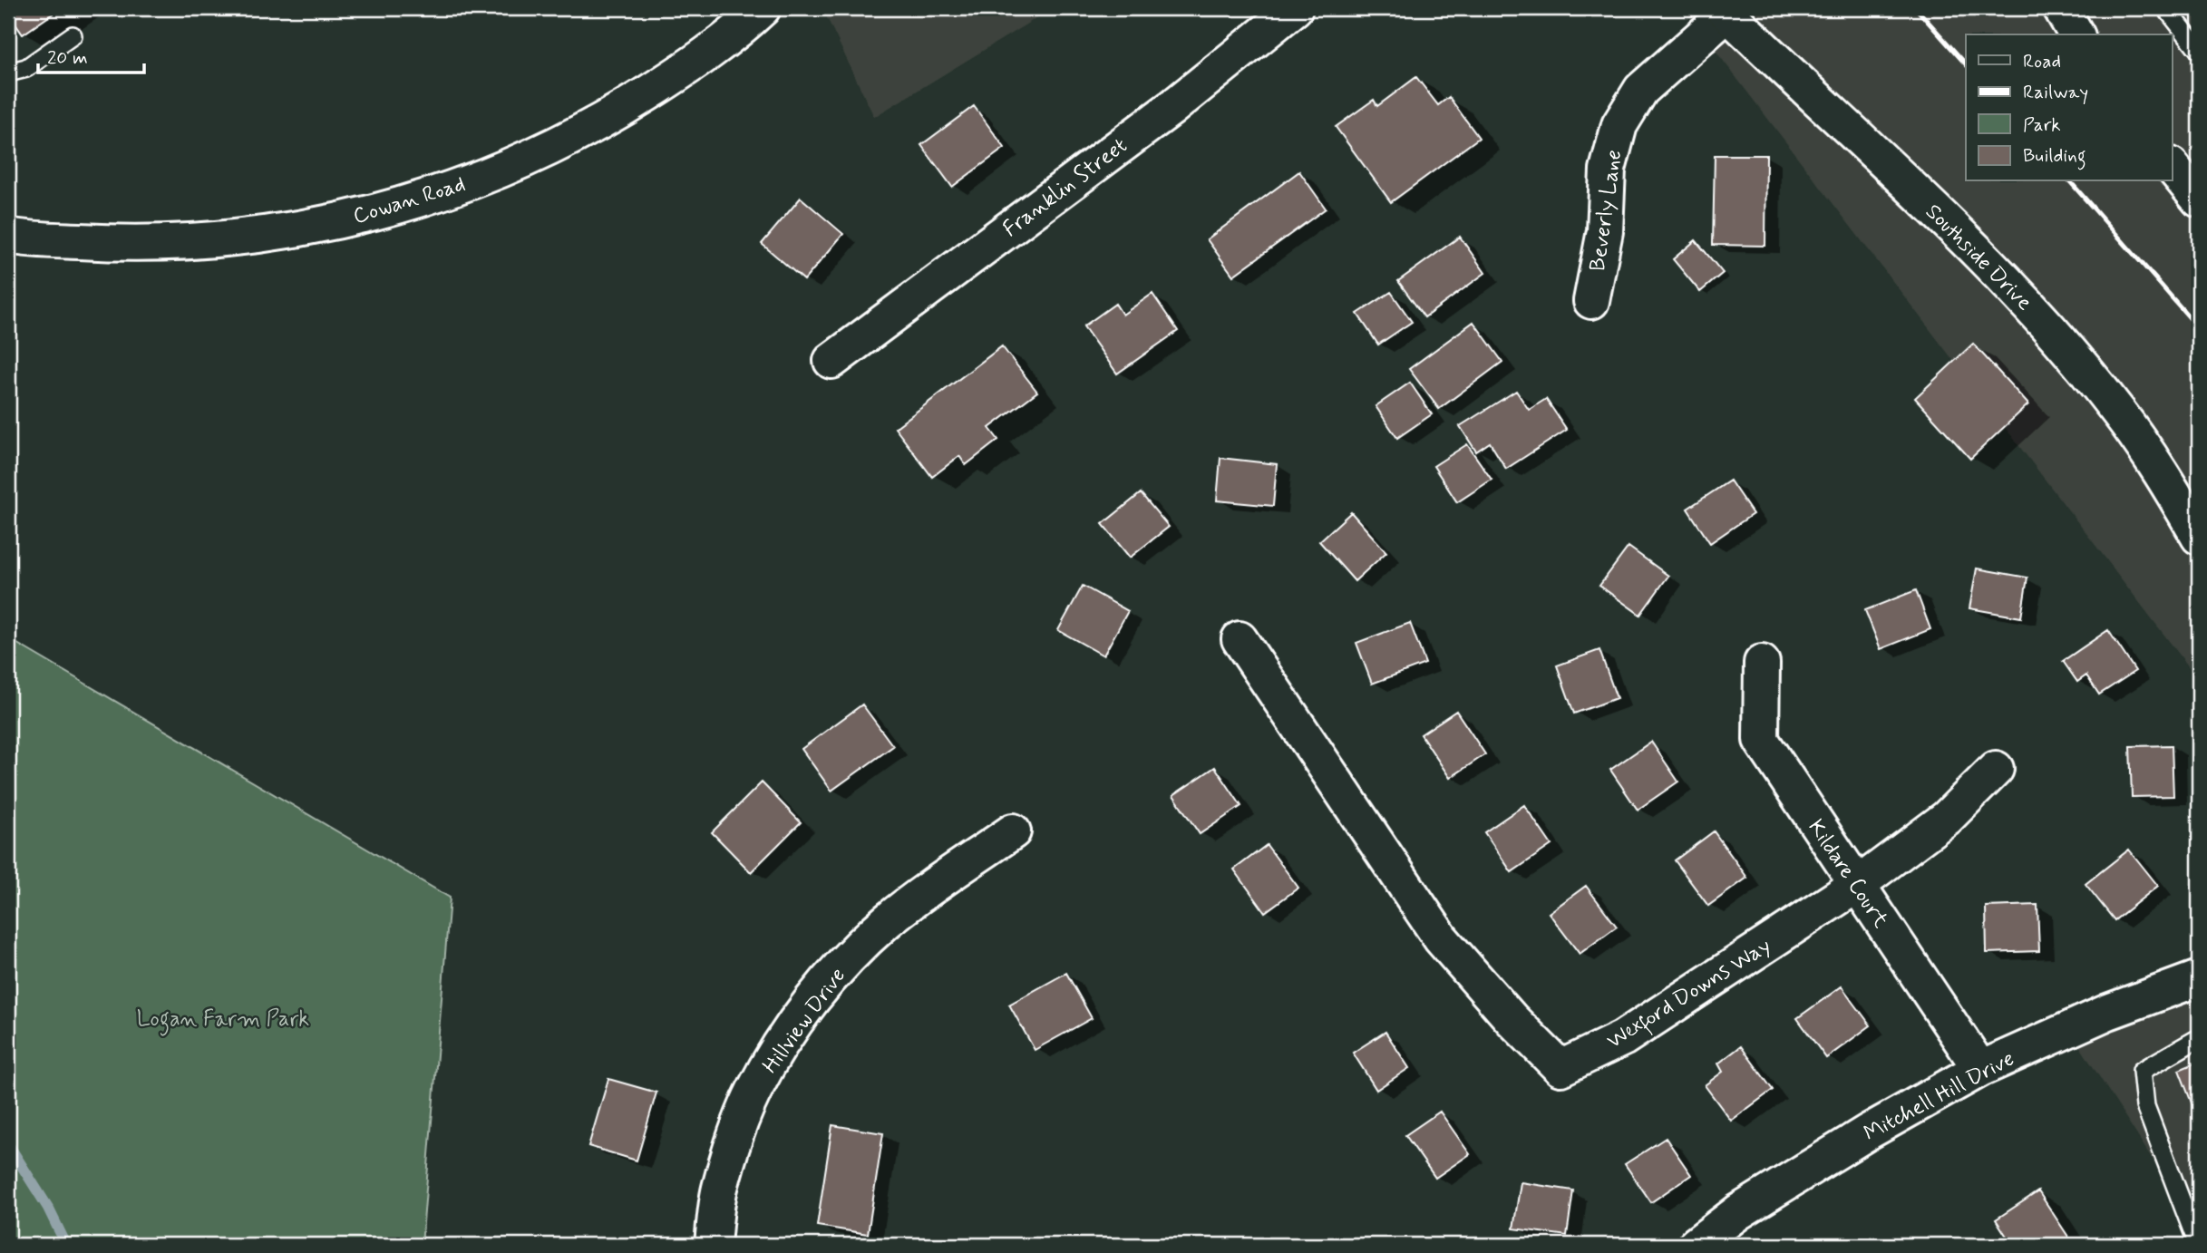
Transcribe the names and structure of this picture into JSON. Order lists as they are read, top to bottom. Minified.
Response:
{"streets":{"street":["Franklin Street","Cowan Road","Beverly Lane","Southside Drive","Kildare Court","Wexford Downs Way","Hillview Drive","Mitchell Hill Drive"]},"crossings":[["Beverly Lane","Southside Drive"],["Kildare Court","Wexford Downs Way"],["Kildare Court","Mitchell Hill Drive"]],"parks":["Logan Farm Park"],"legend":["Road","Railway","Park","Building"],"scale_bar":"20 m"}
